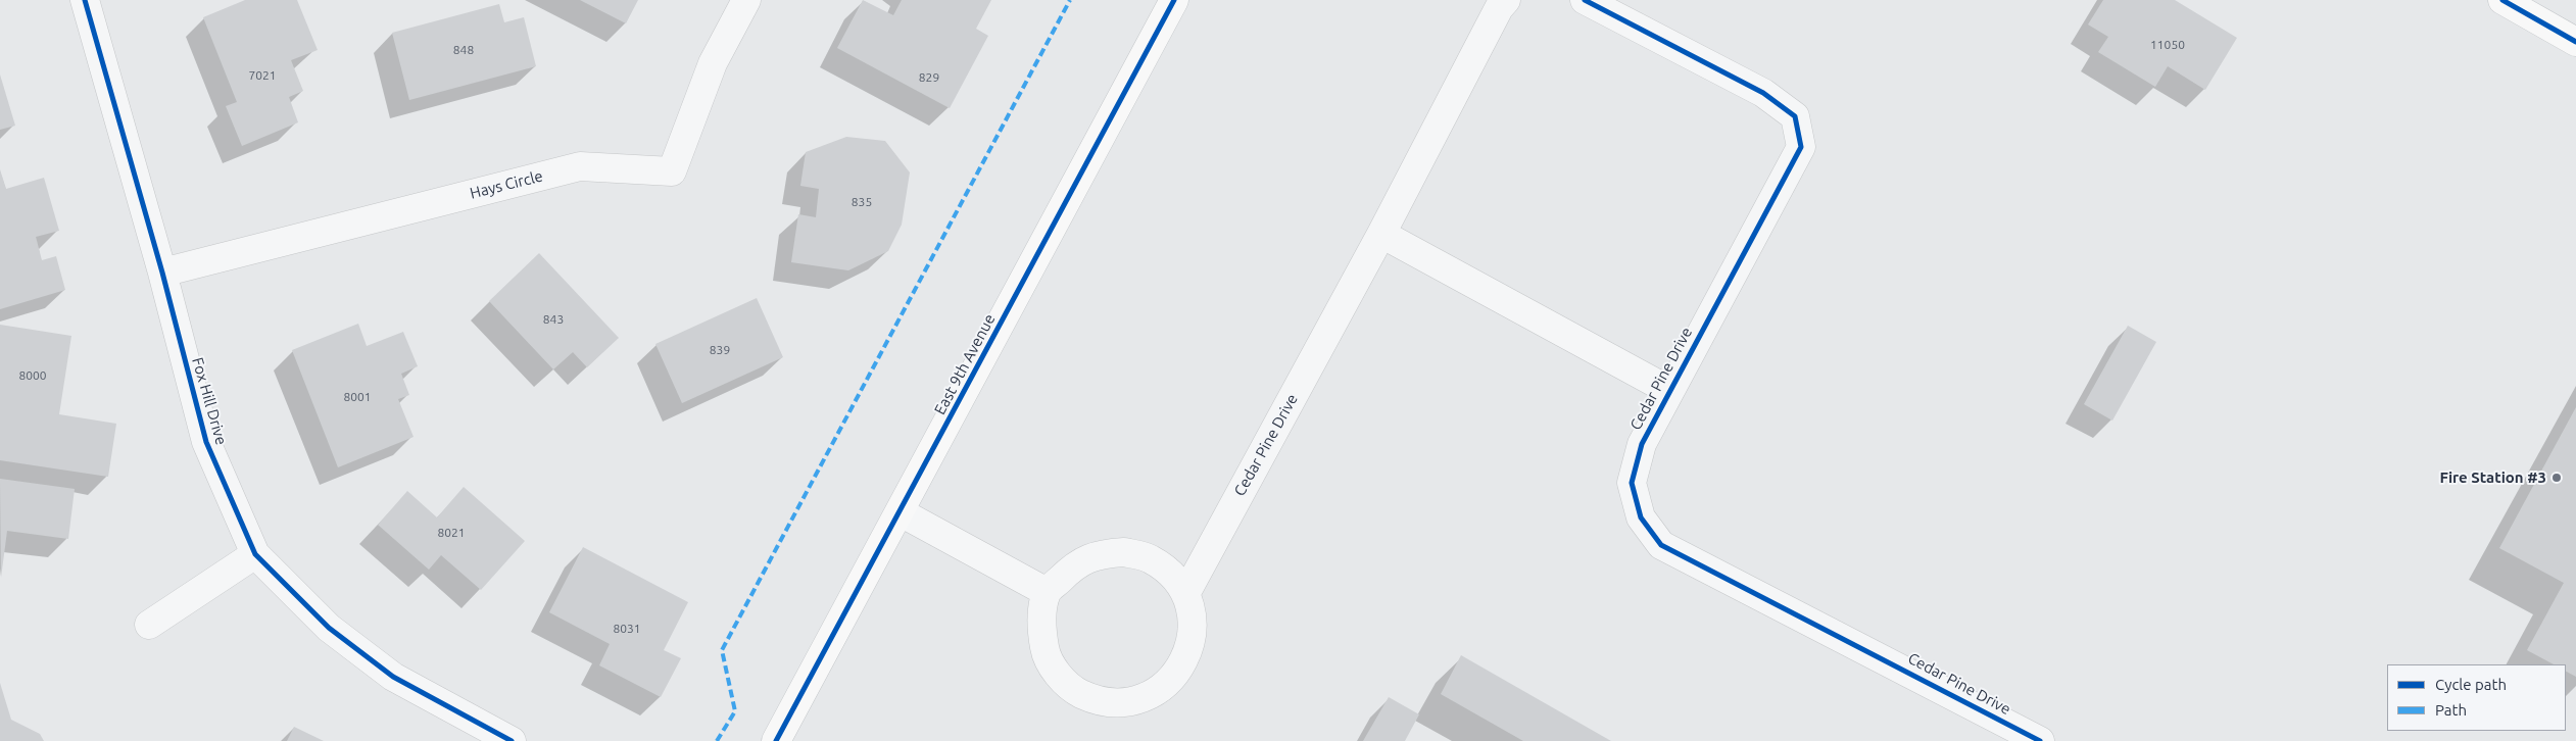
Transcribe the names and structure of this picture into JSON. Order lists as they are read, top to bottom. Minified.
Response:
{"streets":{"main road":["East 9th Avenue"],"street":["Hays Circle","Cedar Pine Drive","Fox Hill Drive"]},"crossings":[["Hays Circle","Fox Hill Drive"]],"places":["Fire Station #3"],"house_numbers":["11050","848","7021","829","835","843","839","8000","8001","8021","8031"],"legend":["Cycle path","Path"]}
